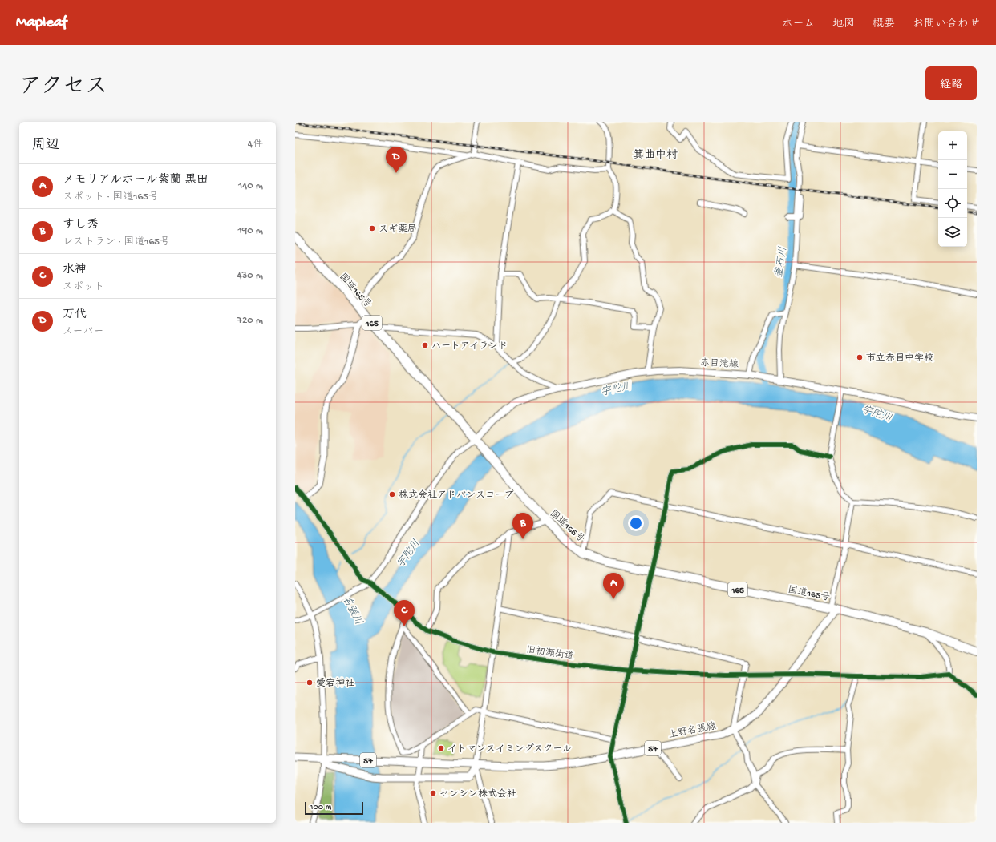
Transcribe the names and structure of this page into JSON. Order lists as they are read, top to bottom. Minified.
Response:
{"streets":{"highway":["国道165号","165"],"main road":["赤目滝線","上野名張線","57"],"street":["旧初瀬街道"]},"crossings":[["国道165号","赤目滝線"],["国道165号","上野名張線"],["旧初瀬街道","上野名張線"],["上野名張線","57"]],"districts":["箕曲中村"],"water":["釜石川","宇陀川","名張川"],"places":["スギ薬局","ハートアイランド","市立赤目中学校","株式会社アドバンスコープ","愛宕神社","イトマンスイミングスクール","センシン株式会社"],"scale_bar":"100 m","page":{"header":"Mapleaf","nav":["ホーム","地図","概要","お問い合わせ"],"title":"アクセス","buttons":"経路","heading":["周辺","4件"],"map_buttons":["+","−"],"pins":["D","B","A","C"],"list":[{"mark":"A","name":"メモリアルホール紫蘭 黒田","note":"スポット · 国道165号","value":"140 m"},{"mark":"B","name":"すし秀","note":"レストラン · 国道165号","value":"190 m"},{"mark":"C","name":"水神","note":"スポット","value":"430 m"},{"mark":"D","name":"万代","note":"スーパー","value":"720 m"}],"scale":"100 m"}}
